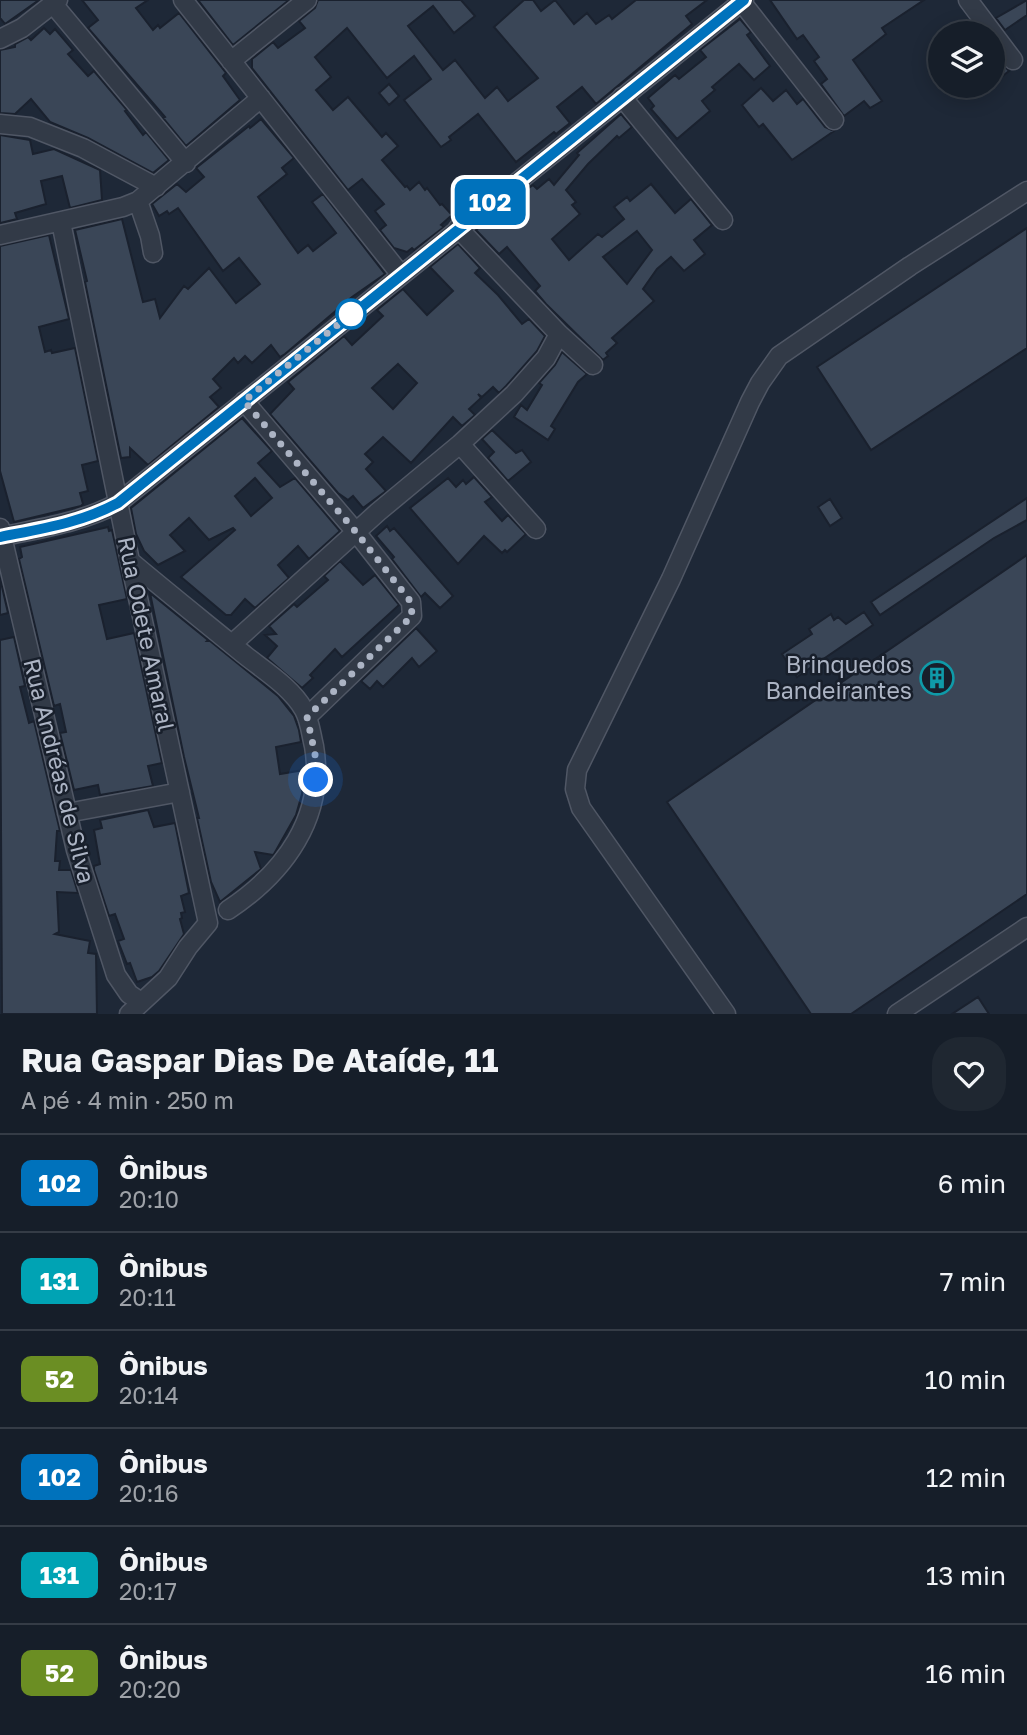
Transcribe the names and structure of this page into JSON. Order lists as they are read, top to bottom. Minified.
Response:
{"streets":{"street":["Rua Odete Amaral","Rua Andréas de Silva"]},"crossings":[["Rua Odete Amaral","Rua Andréas de Silva"]],"places":{"building":["Brinquedos Bandeirantes"]},"lines":["bus line 102"],"page":{"on_map":"102","heading":["Rua Gaspar Dias De Ataíde, 11","A pé · 4 min · 250 m"],"list":[{"mark":"102","name":"Ônibus","note":"20:10","value":"6 min"},{"mark":"131","name":"Ônibus","note":"20:11","value":"7 min"},{"mark":"52","name":"Ônibus","note":"20:14","value":"10 min"},{"mark":"102","name":"Ônibus","note":"20:16","value":"12 min"},{"mark":"131","name":"Ônibus","note":"20:17","value":"13 min"},{"mark":"52","name":"Ônibus","note":"20:20","value":"16 min"}]}}
